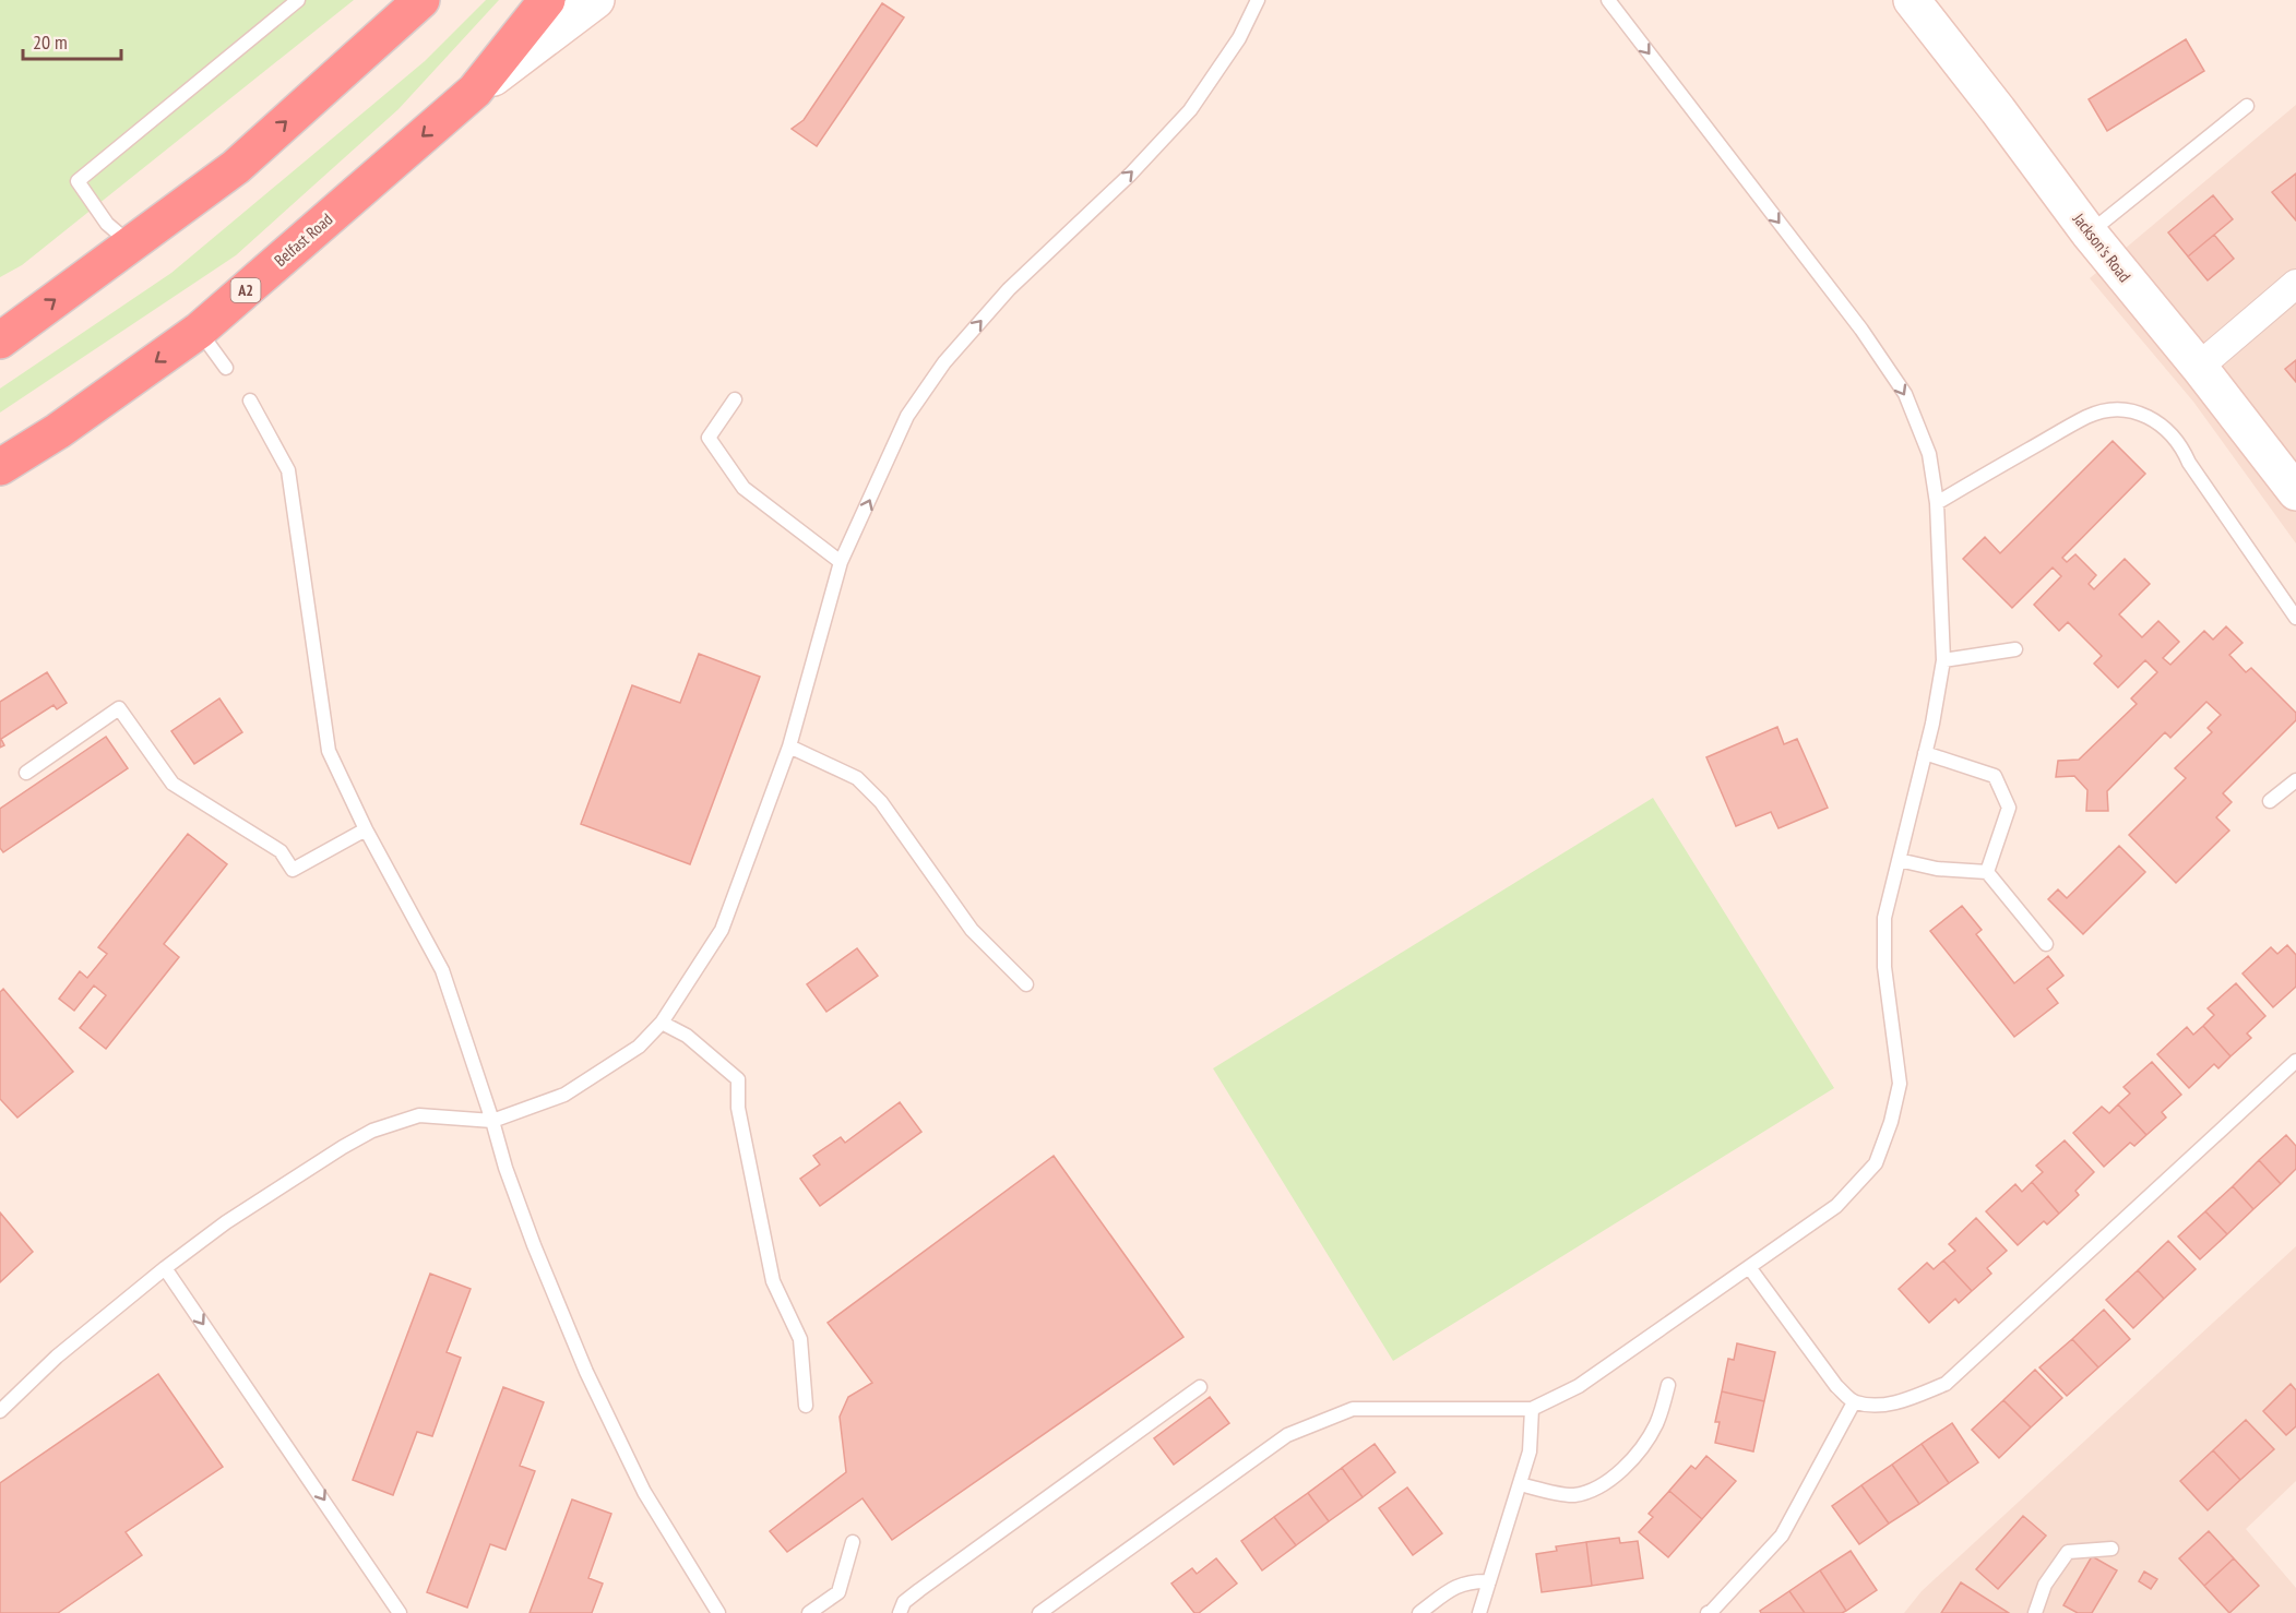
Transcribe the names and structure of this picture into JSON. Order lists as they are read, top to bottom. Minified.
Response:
{"streets":{"highway":["Belfast Road","A2"],"street":["Jackson's Road"]},"crossings":[["Belfast Road","A2"]],"one_way":["Belfast Road"],"scale_bar":"20 m"}
